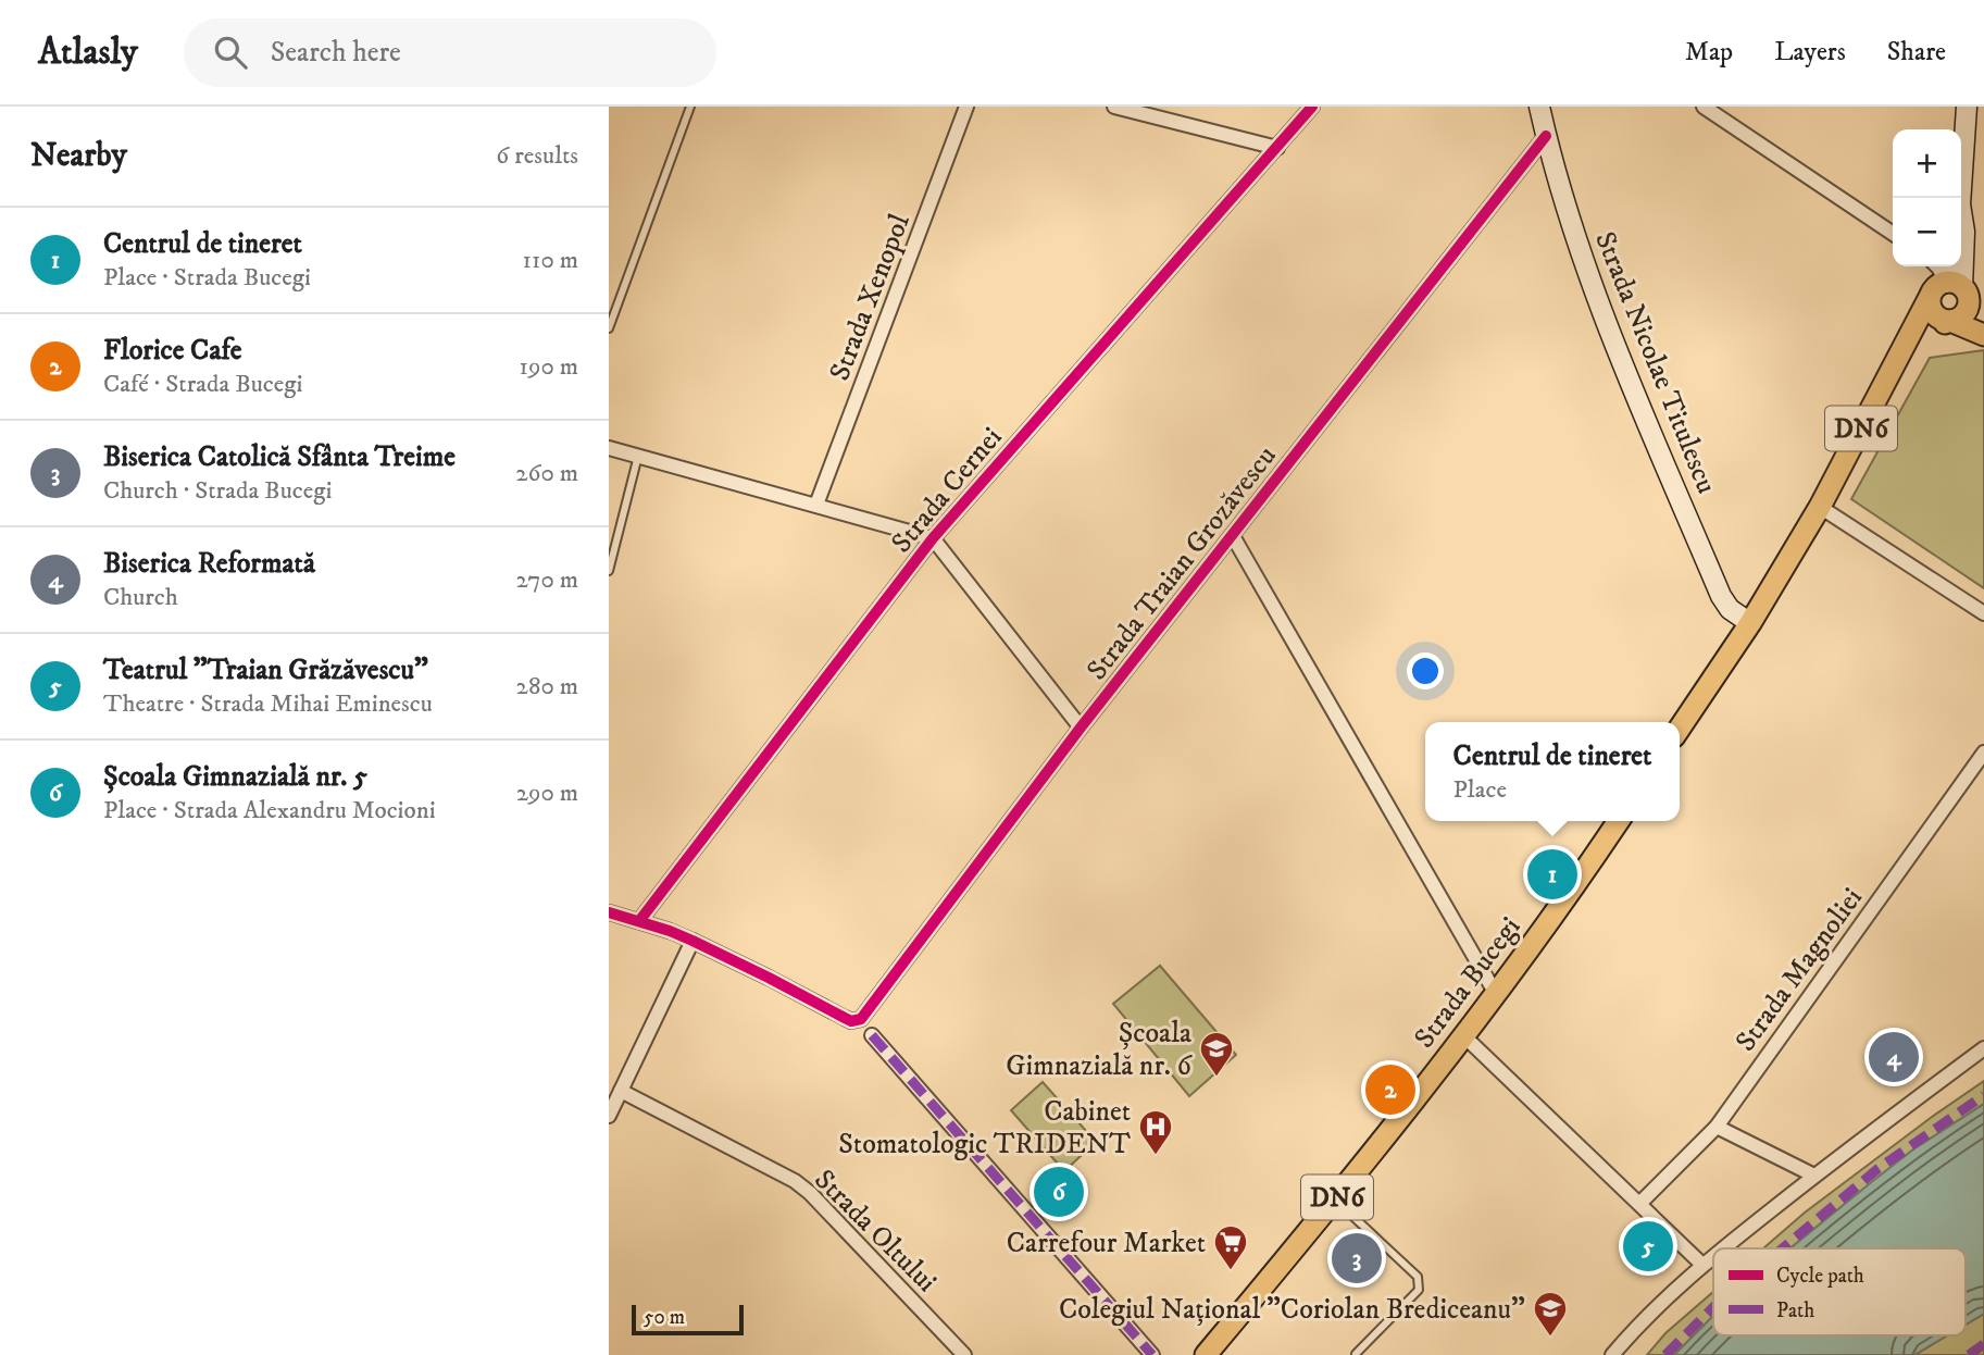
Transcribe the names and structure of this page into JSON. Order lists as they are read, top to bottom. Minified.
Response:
{"streets":{"main road":["Strada Nicolae Titulescu","DN6","Strada Bucegi"],"street":["Strada Xenopol","Strada Cernei","Strada Traian Grozăvescu","Strada Magnoliei","Strada Oltului"]},"crossings":[["Strada Nicolae Titulescu","DN6"],["Strada Nicolae Titulescu","Strada Traian Grozăvescu"]],"places":{"school or university":["Școala Gimnazială nr. 6","Colegiul Național \"Coriolan Brediceanu\""],"hospital":["Cabinet Stomatologic TRIDENT"],"supermarket":["Carrefour Market"]},"legend":["Cycle path","Path"],"scale_bar":"50 m","page":{"header":"Atlasly","search":"Search here","nav":["Map","Layers","Share"],"heading":["Nearby","6 results"],"map_buttons":["+","−"],"list":[{"mark":"1","name":"Centrul de tineret","note":"Place · Strada Bucegi","value":"110 m"},{"mark":"2","name":"Florice Cafe","note":"Café · Strada Bucegi","value":"190 m"},{"mark":"3","name":"Biserica Catolică Sfânta Treime","note":"Church · Strada Bucegi","value":"260 m"},{"mark":"4","name":"Biserica Reformată","note":"Church","value":"270 m"},{"mark":"5","name":"Teatrul \"Traian Grăzăvescu\"","note":"Theatre · Strada Mihai Eminescu","value":"280 m"},{"mark":"6","name":"Școala Gimnazială nr. 5","note":"Place · Strada Alexandru Mocioni","value":"290 m"}],"popup":["Centrul de tineret","Place"],"pins":["1","4","2","6","5","3"],"scale":"50 m"}}
